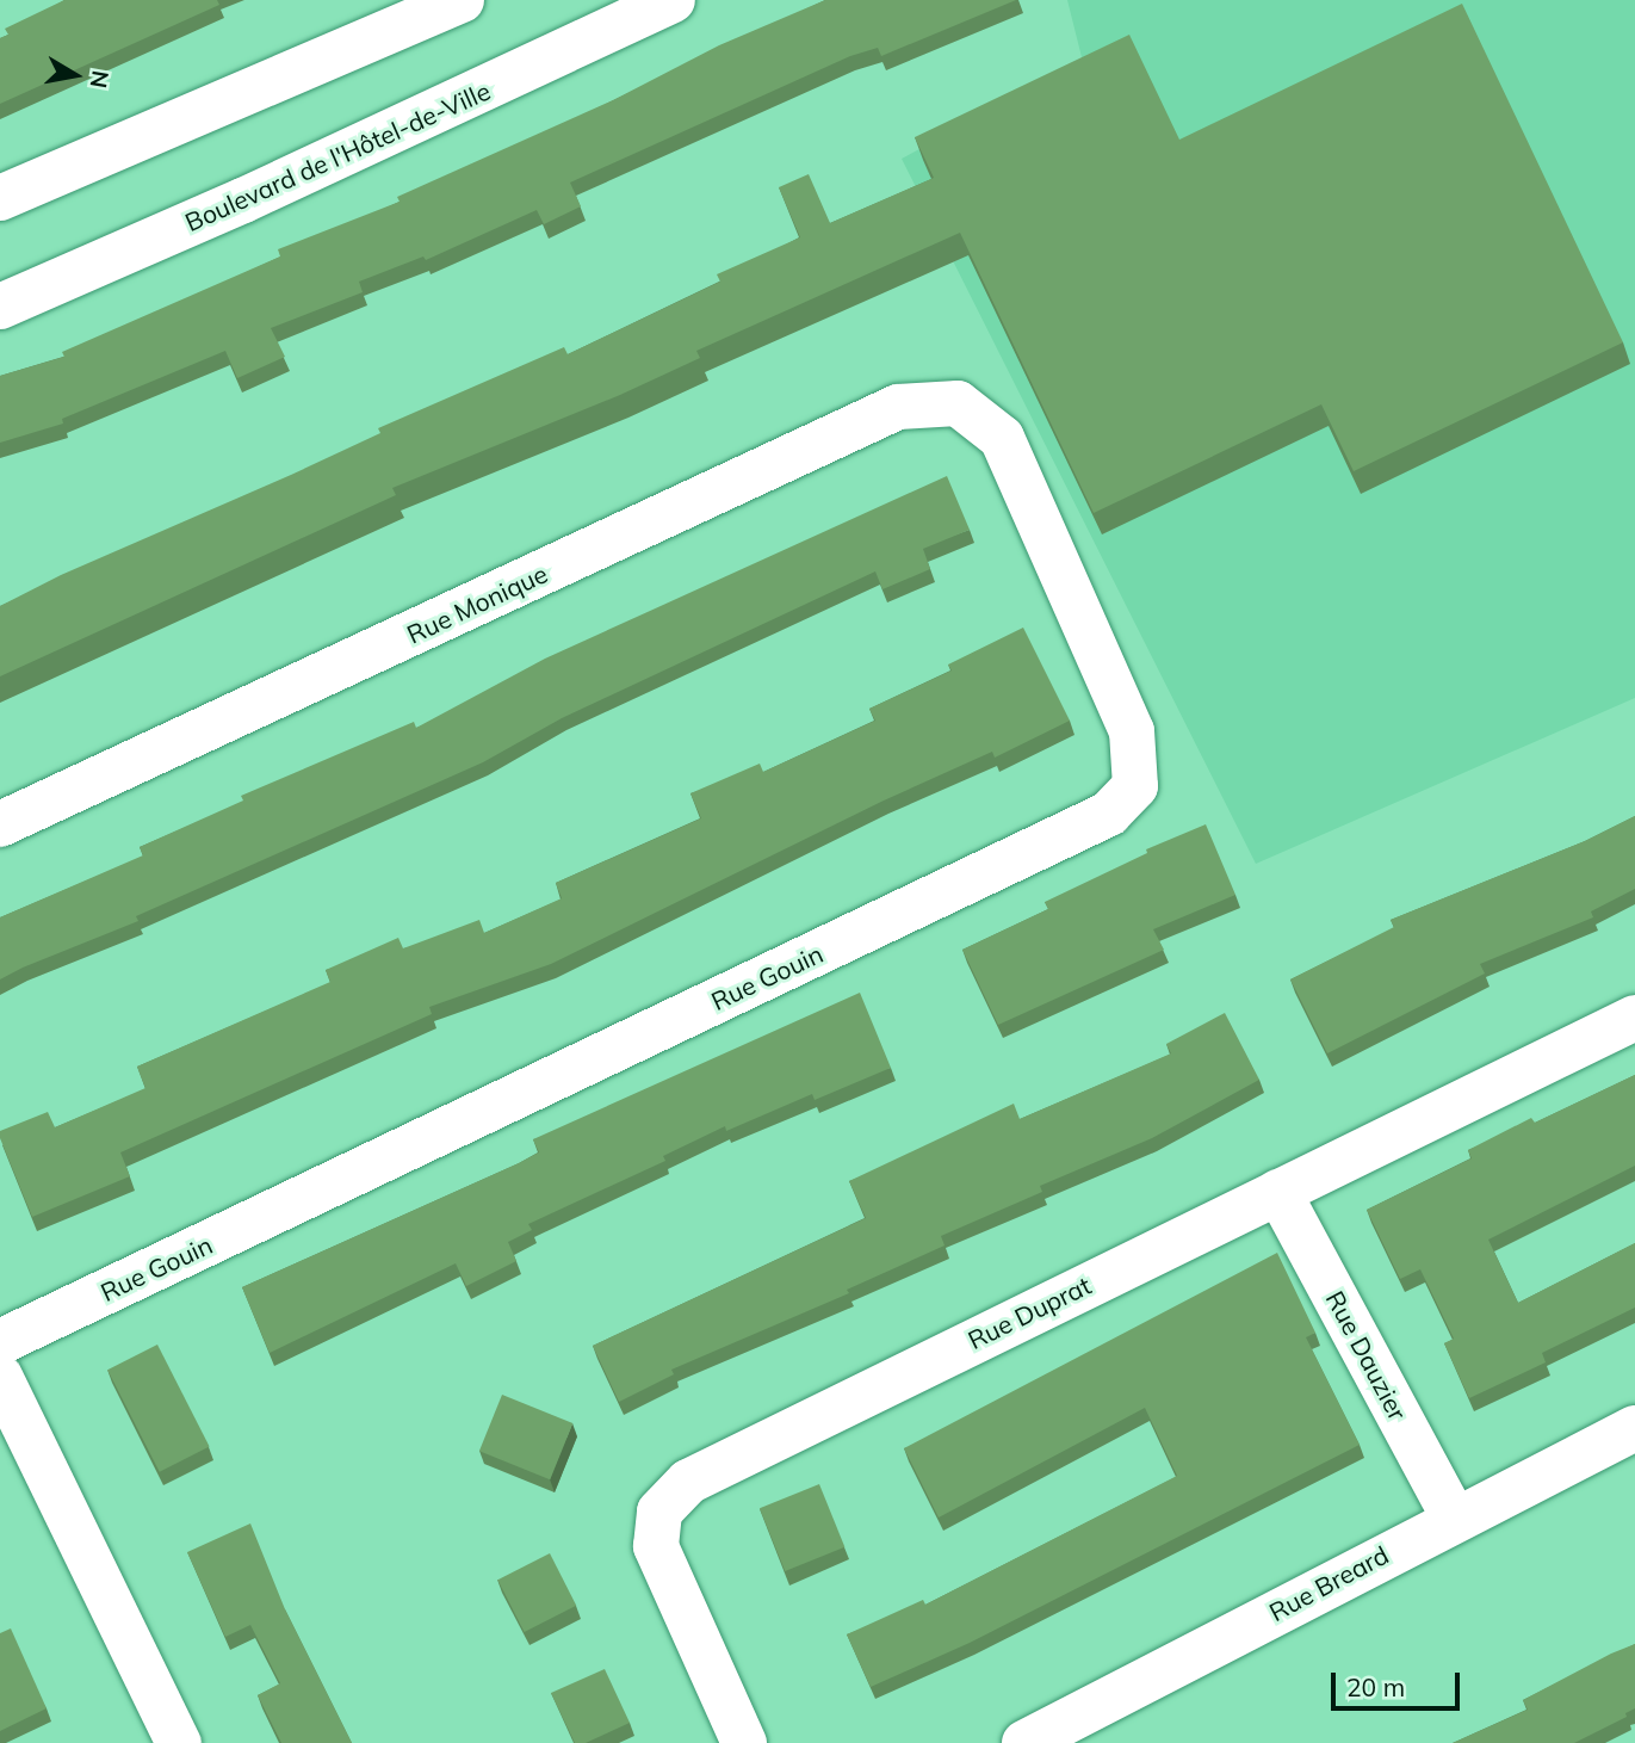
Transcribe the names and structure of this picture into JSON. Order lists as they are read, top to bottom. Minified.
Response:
{"streets":{"street":["Boulevard de l'Hôtel-de-Ville","Rue Monique","Rue Gouin","Rue Duprat","Rue Dauzier","Rue Breard"]},"crossings":[["Rue Monique","Rue Gouin"],["Rue Duprat","Rue Dauzier"],["Rue Dauzier","Rue Breard"]],"scale_bar":"20 m","north":"right"}
